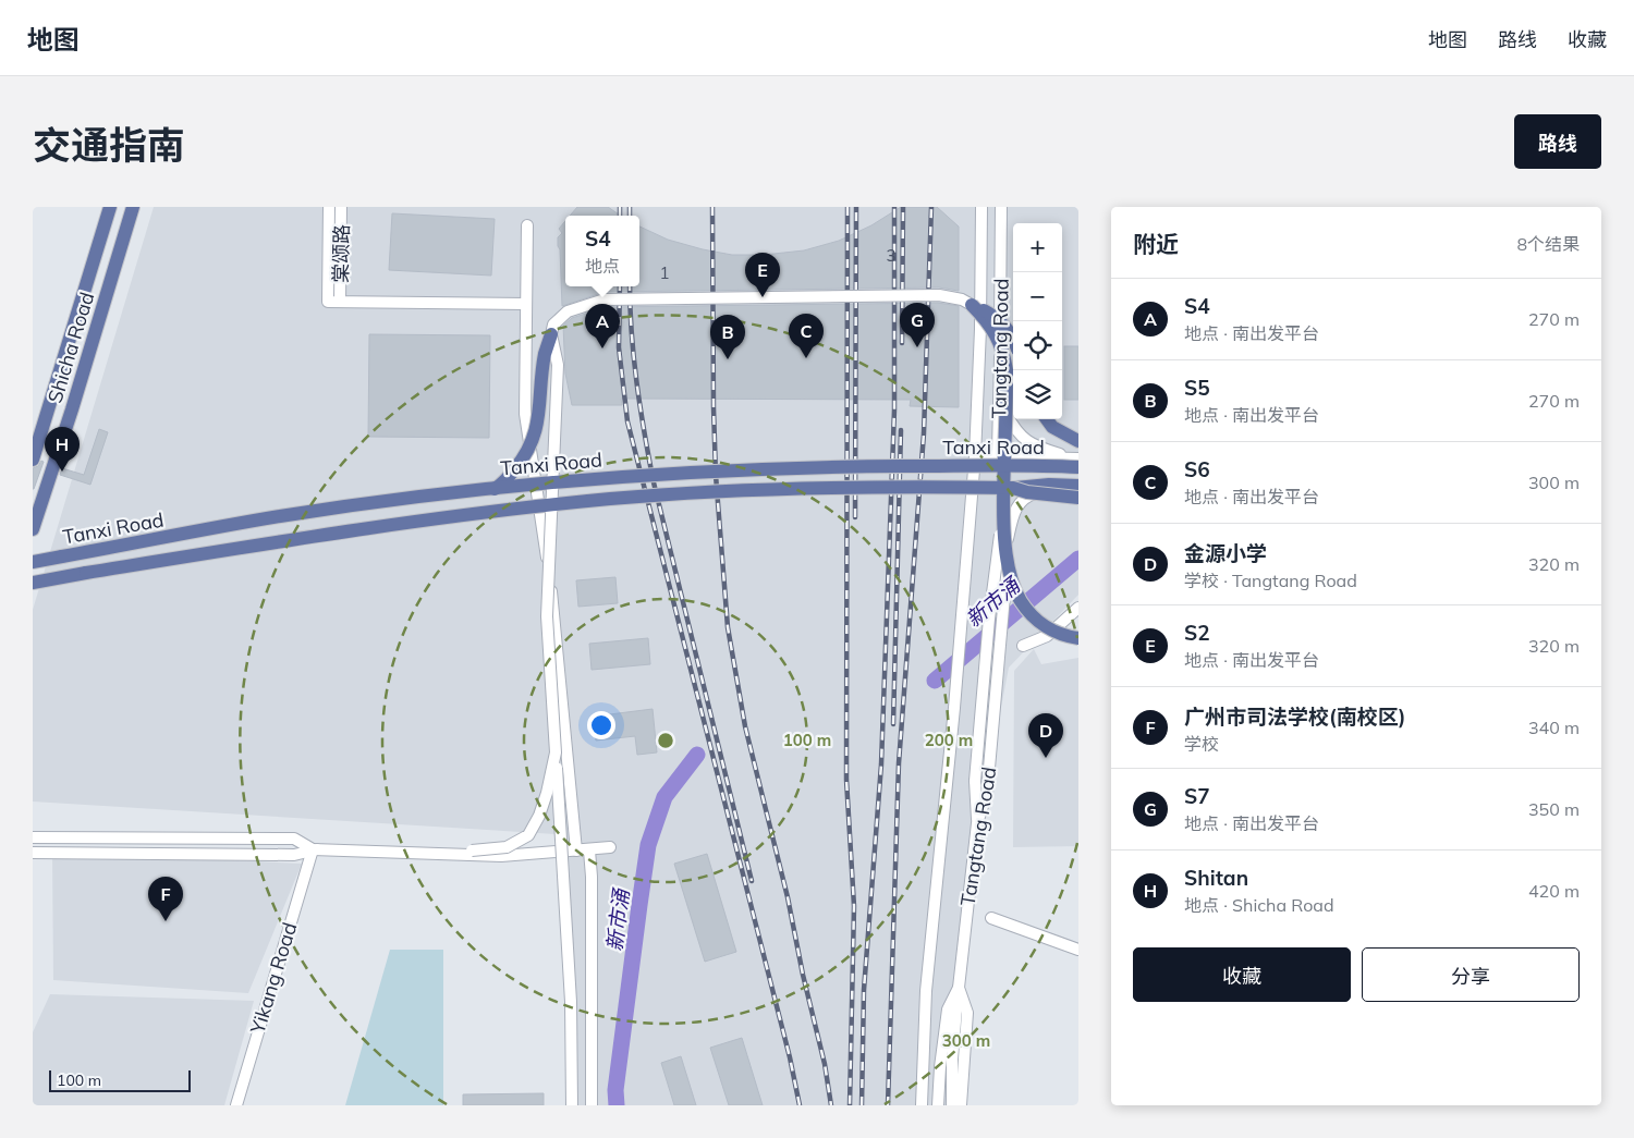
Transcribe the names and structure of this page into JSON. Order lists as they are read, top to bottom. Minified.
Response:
{"streets":{"main road":["Shicha Road","Tanxi Road"],"street":["棠颂路","Tangtang Road","Yikang Road"]},"water":["新市涌"],"house_numbers":["3","1"],"scale_bar":"100 m","page":{"header":"地图","nav":["地图","路线","收藏"],"title":"交通指南","buttons":["路线",["收藏","分享"]],"heading":["附近","8个结果"],"popup":["S4","地点"],"map_buttons":["+","−"],"pins":["E","G","A","C","B","H","D","F"],"list":[{"mark":"A","name":"S4","note":"地点 · 南出发平台","value":"270 m"},{"mark":"B","name":"S5","note":"地点 · 南出发平台","value":"270 m"},{"mark":"C","name":"S6","note":"地点 · 南出发平台","value":"300 m"},{"mark":"D","name":"金源小学","note":"学校 · Tangtang Road","value":"320 m"},{"mark":"E","name":"S2","note":"地点 · 南出发平台","value":"320 m"},{"mark":"F","name":"广州市司法学校(南校区)","note":"学校","value":"340 m"},{"mark":"G","name":"S7","note":"地点 · 南出发平台","value":"350 m"},{"mark":"H","name":"Shitan","note":"地点 · Shicha Road","value":"420 m"}],"scale":"100 m"},"rings":["100 m","200 m","300 m"]}
